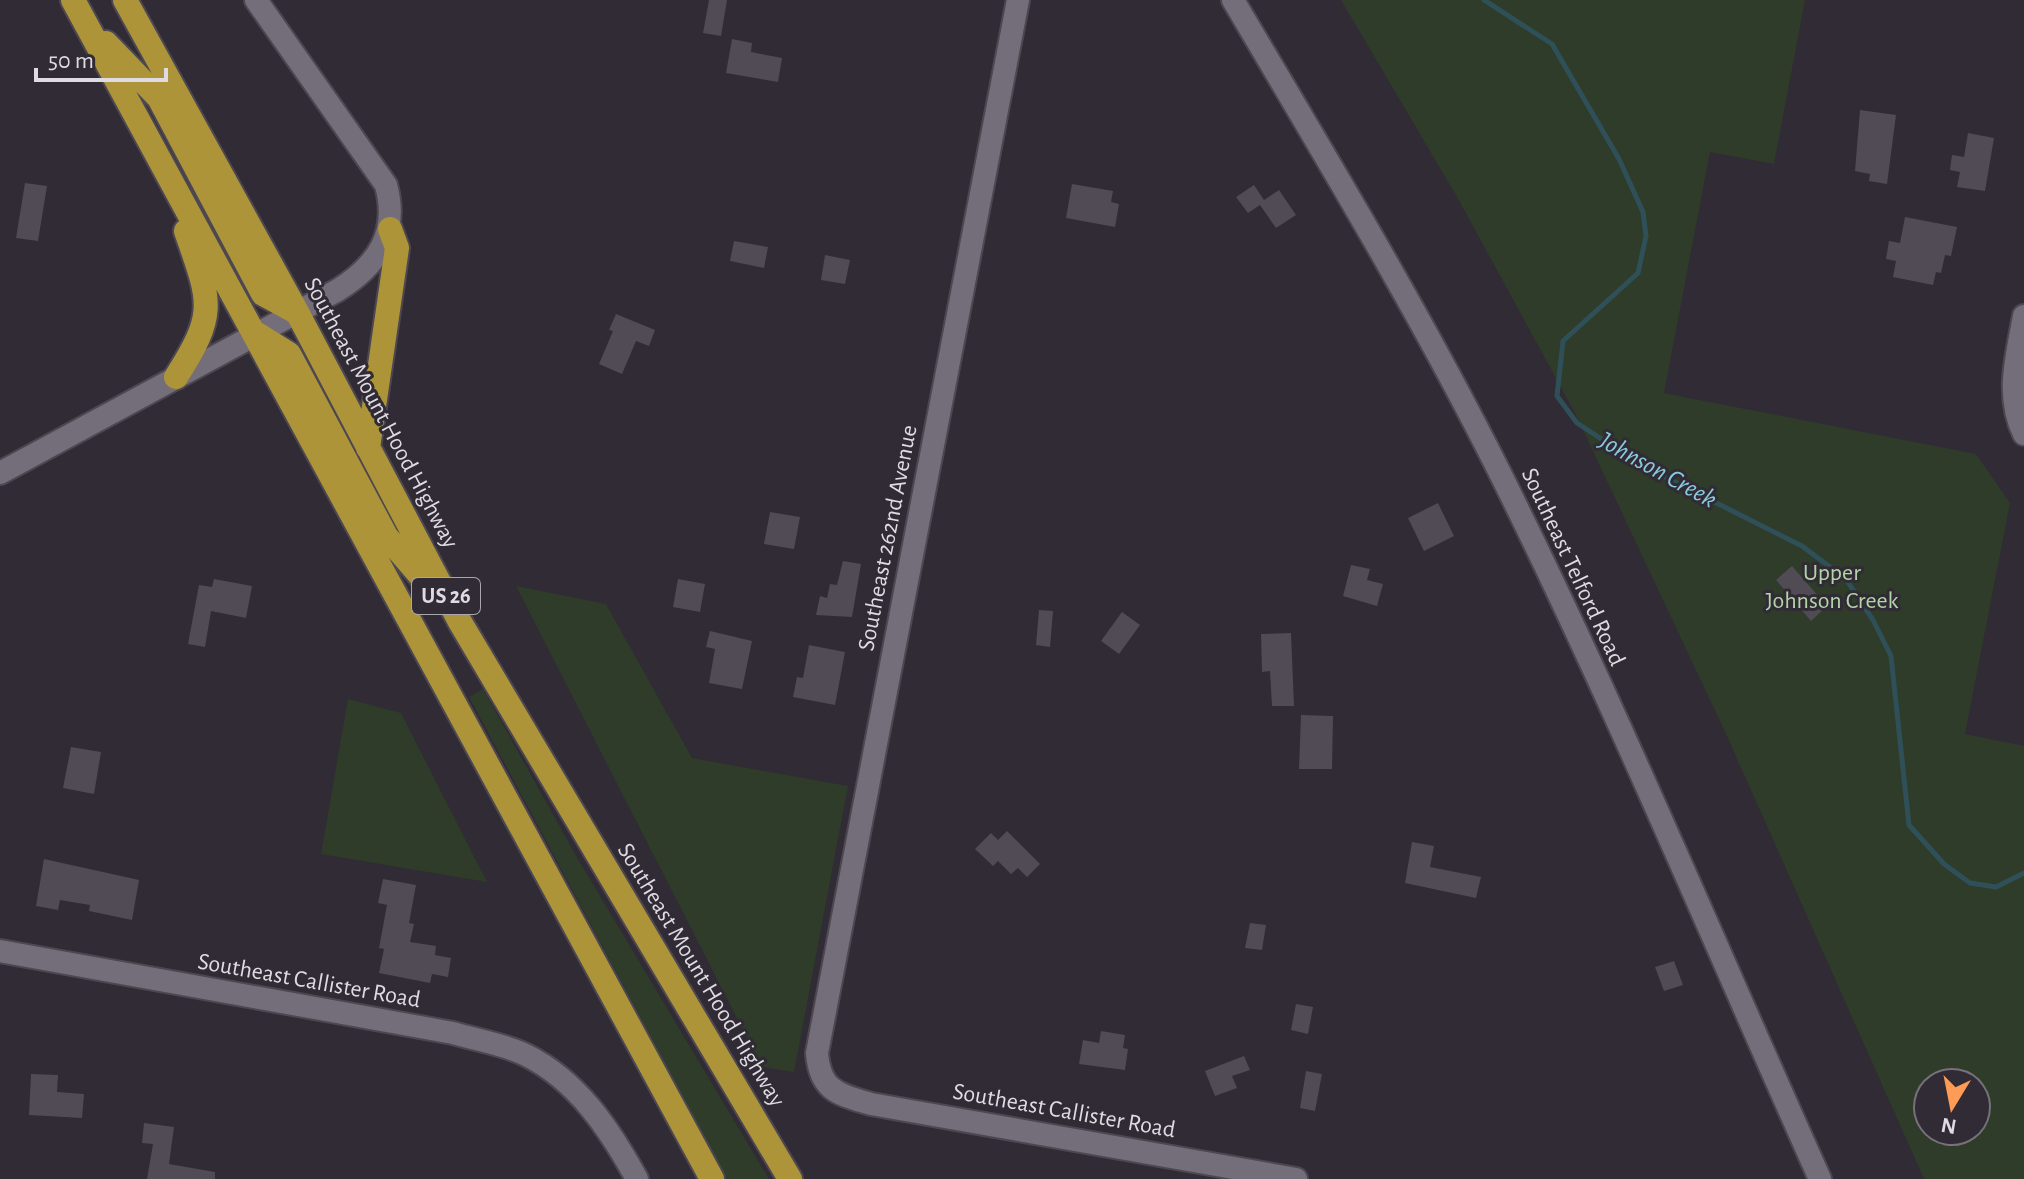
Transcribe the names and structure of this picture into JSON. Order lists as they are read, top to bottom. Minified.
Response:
{"streets":{"highway":["Southeast Mount Hood Highway","US 26"],"street":["Southeast 262nd Avenue","Southeast Telford Road","Southeast Callister Road"]},"crossings":[["Southeast 262nd Avenue","Southeast Callister Road"]],"water":["Johnson Creek"],"parks":["Upper Johnson Creek"],"scale_bar":"50 m","north":"bottom"}
